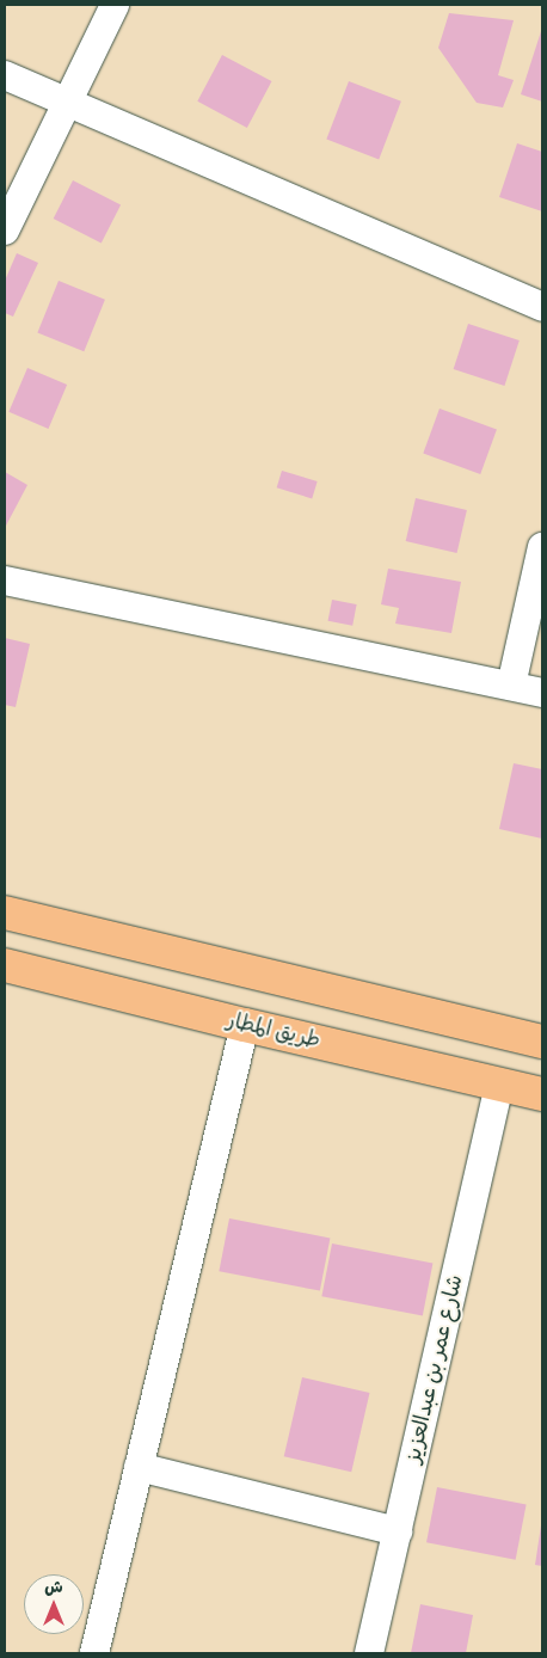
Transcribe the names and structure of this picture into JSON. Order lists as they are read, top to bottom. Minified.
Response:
{"streets":{"highway":["طريق المطار"],"street":["شارع عمر بن عبدالعزيز"]},"crossings":[["طريق المطار","شارع عمر بن عبدالعزيز"]],"north":"top"}
